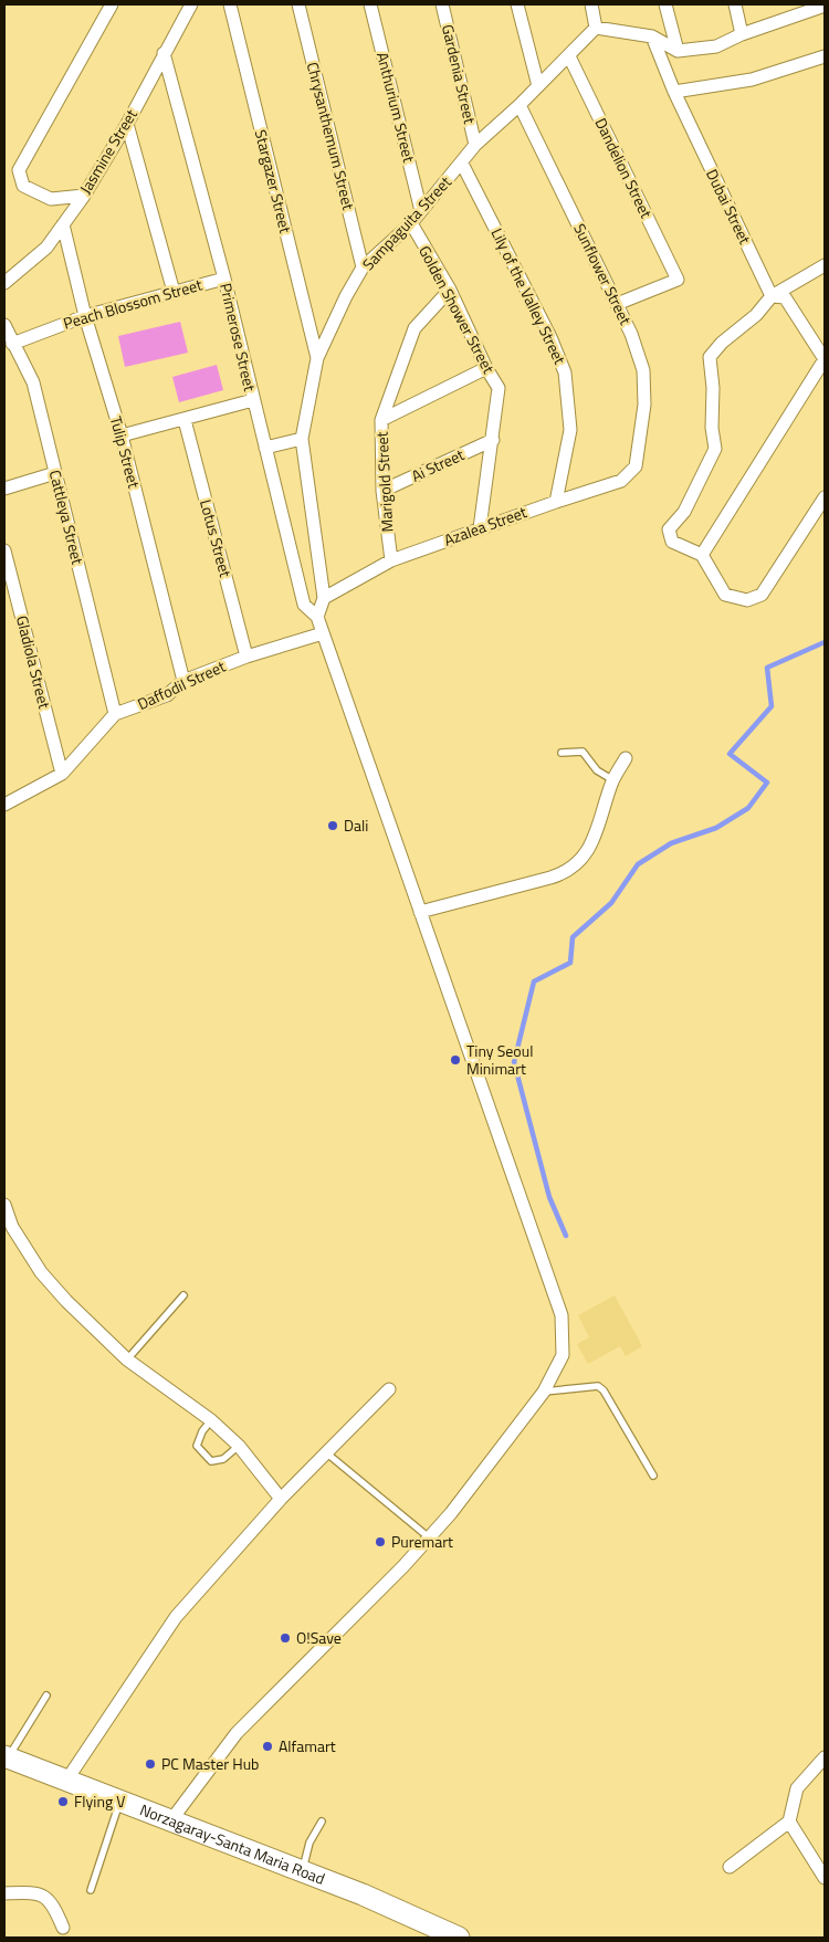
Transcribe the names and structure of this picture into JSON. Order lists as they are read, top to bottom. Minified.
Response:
{"streets":{"main road":["Norzagaray-Santa Maria Road"],"street":["Gardenia Street","Anthurium Street","Chrysanthemum Street","Jasmine Street","Dandelion Street","Stargazer Street","Dubai Street","Sampaguita Street","Sunflower Street","Lily of the Valley Street","Peach Blossom Street","Golden Shower Street","Primerose Street","Tulip Street","Ai Street","Marigold Street","Cattleya Street","Azalea Street","Lotus Street","Gladiola Street","Daffodil Street"]},"crossings":[["Gardenia Street","Sampaguita Street"],["Anthurium Street","Sampaguita Street"],["Chrysanthemum Street","Sampaguita Street"],["Jasmine Street","Primerose Street"],["Jasmine Street","Tulip Street"],["Dandelion Street","Sampaguita Street"],["Dandelion Street","Sunflower Street"],["Stargazer Street","Sampaguita Street"],["Sampaguita Street","Sunflower Street"],["Sampaguita Street","Lily of the Valley Street"],["Sampaguita Street","Golden Shower Street"],["Sampaguita Street","Primerose Street"],["Sampaguita Street","Azalea Street"],["Sunflower Street","Azalea Street"],["Lily of the Valley Street","Azalea Street"],["Peach Blossom Street","Primerose Street"],["Peach Blossom Street","Tulip Street"],["Peach Blossom Street","Cattleya Street"],["Golden Shower Street","Ai Street"],["Golden Shower Street","Marigold Street"],["Golden Shower Street","Azalea Street"],["Primerose Street","Daffodil Street"],["Primerose Street","Norzagaray-Santa Maria Road"],["Tulip Street","Daffodil Street"],["Ai Street","Marigold Street"],["Marigold Street","Azalea Street"],["Cattleya Street","Daffodil Street"],["Lotus Street","Daffodil Street"],["Gladiola Street","Daffodil Street"]],"places":["Dali","Tiny Seoul Minimart","Puremart","O!Save","Alfamart","PC Master Hub","Flying V"]}
